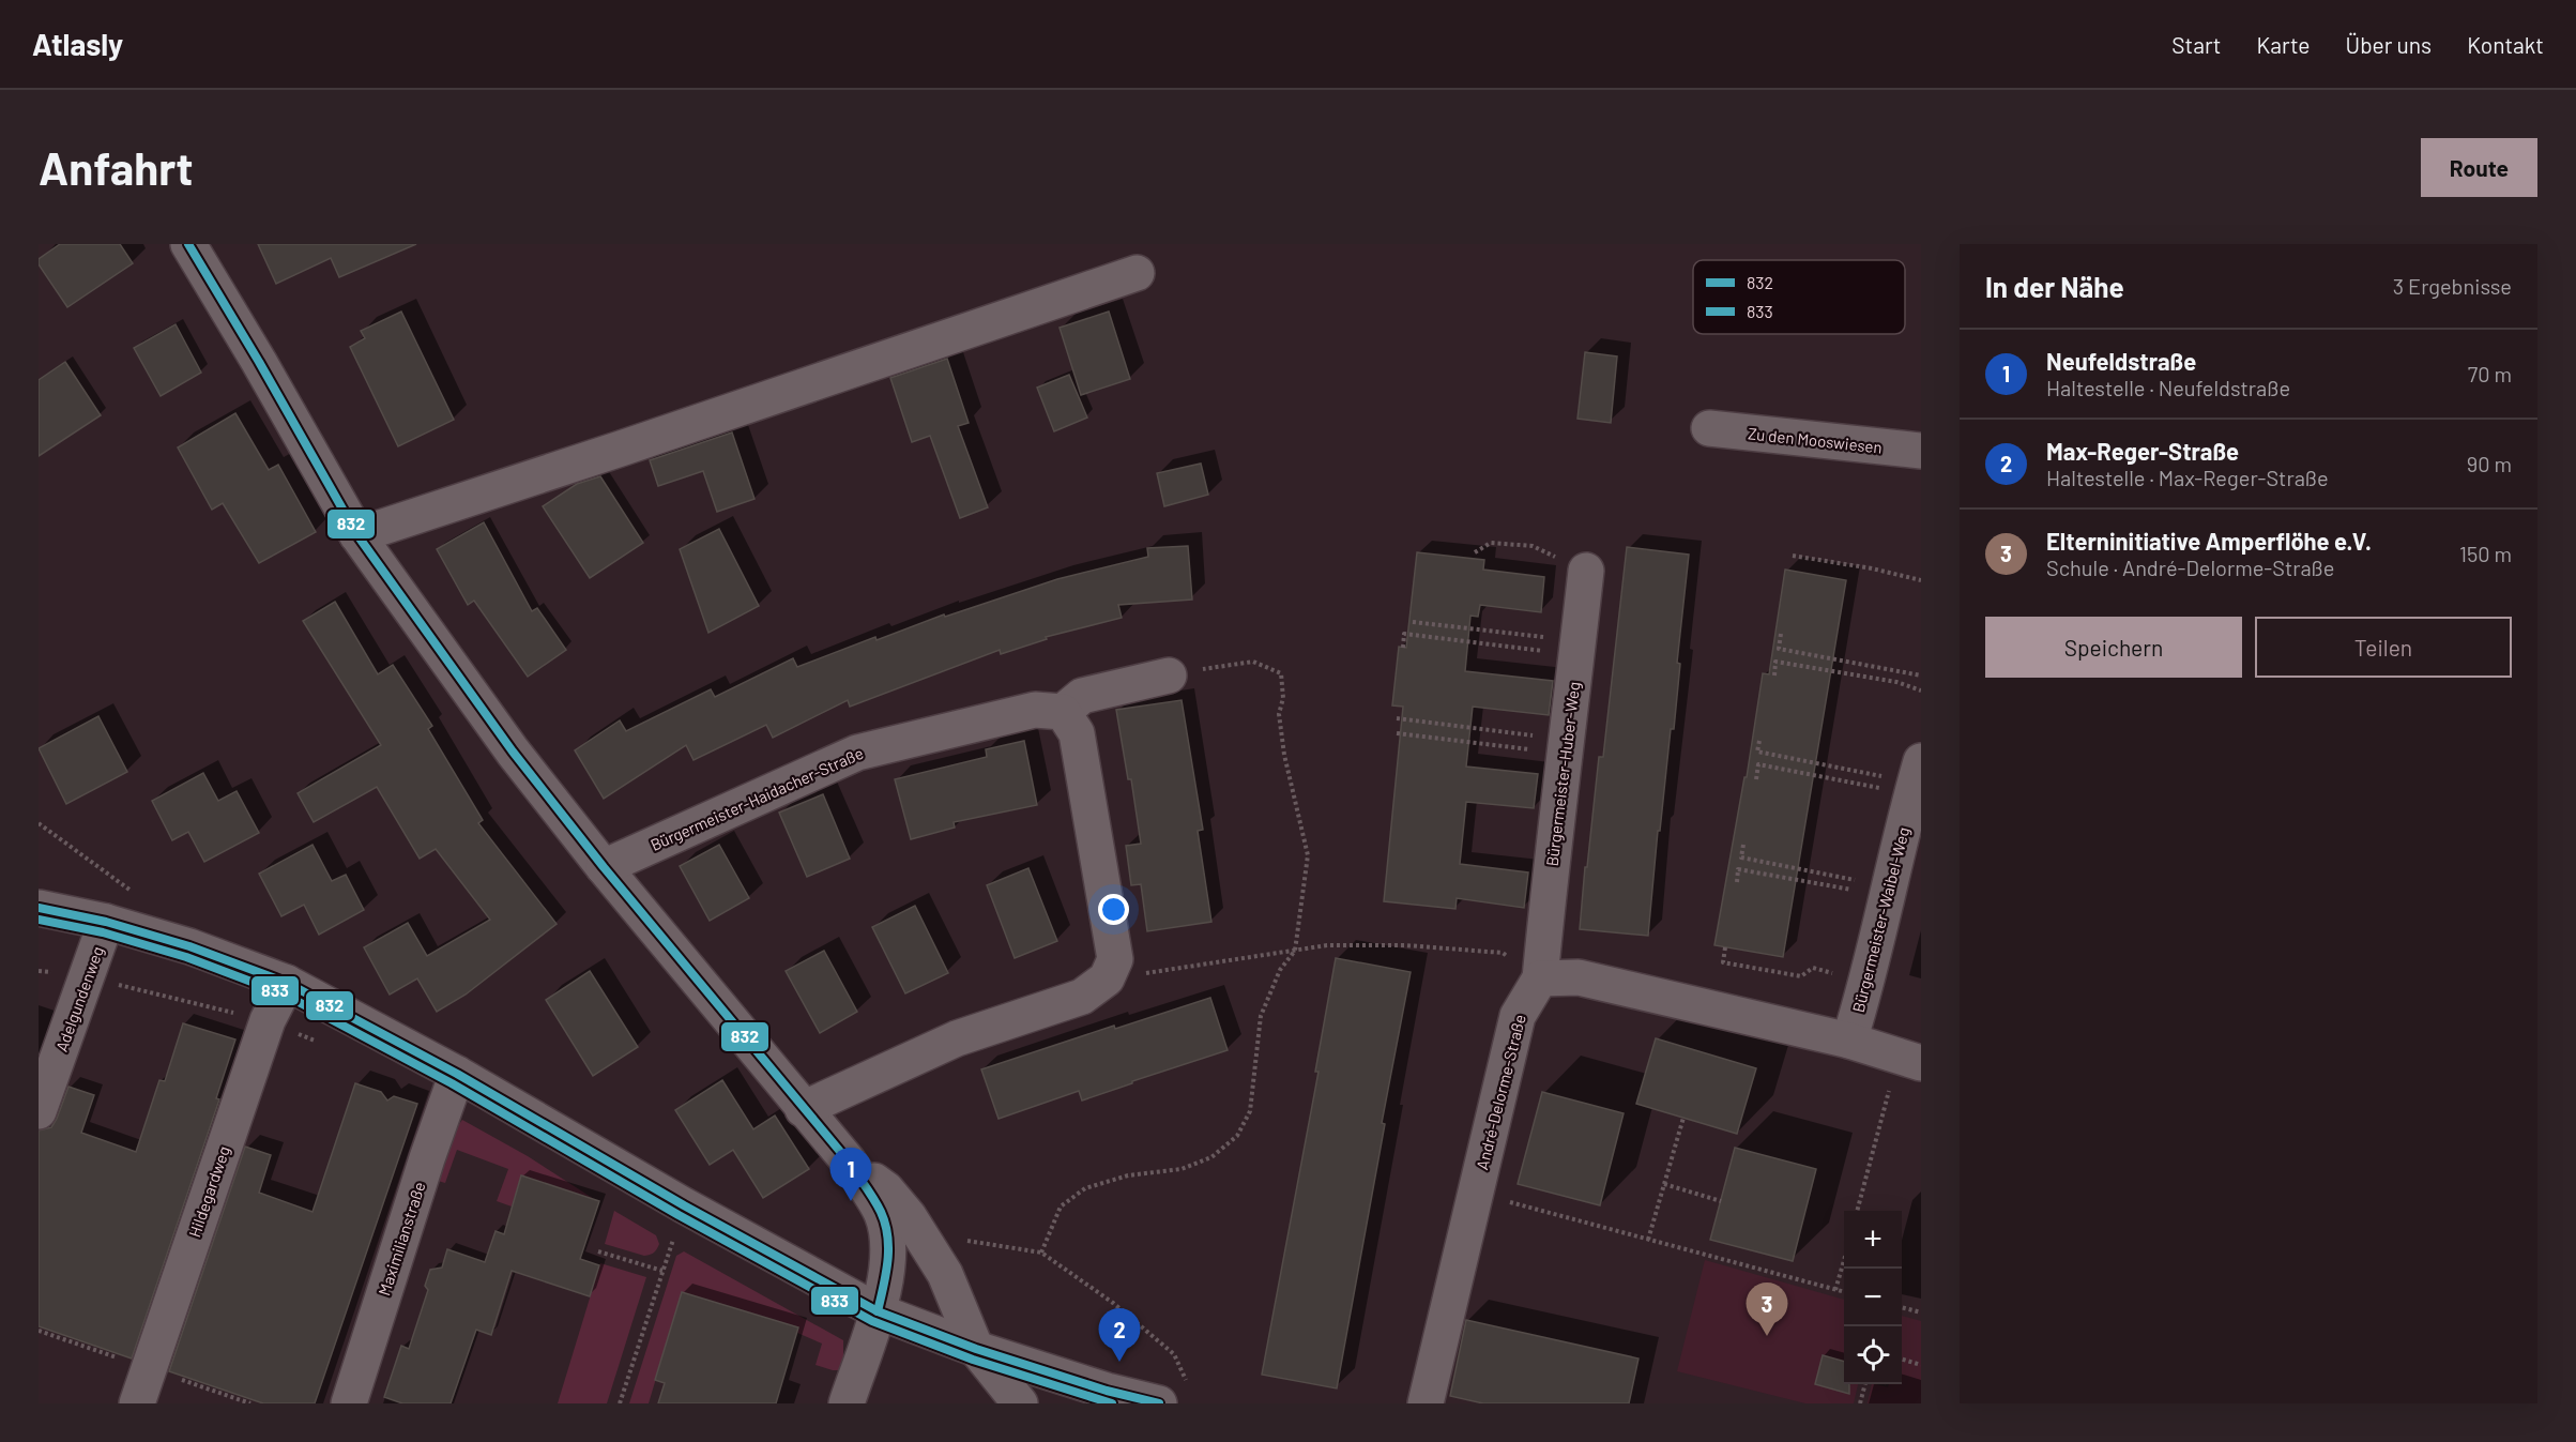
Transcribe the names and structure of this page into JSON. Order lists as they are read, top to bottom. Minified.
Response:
{"streets":{"street":["Zu den Mooswiesen","Bürgermeister-Huber-Weg","Bürgermeister-Haidacher-Straße","Bürgermeister-Waibel-Weg","Adelgundenweg","André-Delorme-Straße","Hildegardweg","Maximilianstraße"]},"crossings":[["Bürgermeister-Huber-Weg","André-Delorme-Straße"]],"lines":["transit line 832","transit line 833"],"legend":["832","833"],"page":{"header":"Atlasly","nav":["Start","Karte","Über uns","Kontakt"],"buttons":["Route",["Speichern","Teilen"]],"title":"Anfahrt","heading":["In der Nähe","3 Ergebnisse"],"list":[{"mark":"1","name":"Neufeldstraße","note":"Haltestelle · Neufeldstraße","value":"70 m"},{"mark":"2","name":"Max-Reger-Straße","note":"Haltestelle · Max-Reger-Straße","value":"90 m"},{"mark":"3","name":"Elterninitiative Amperflöhe e.V.","note":"Schule · André-Delorme-Straße","value":"150 m"}],"pins":["1","3","2"],"map_buttons":["+","−"]}}
